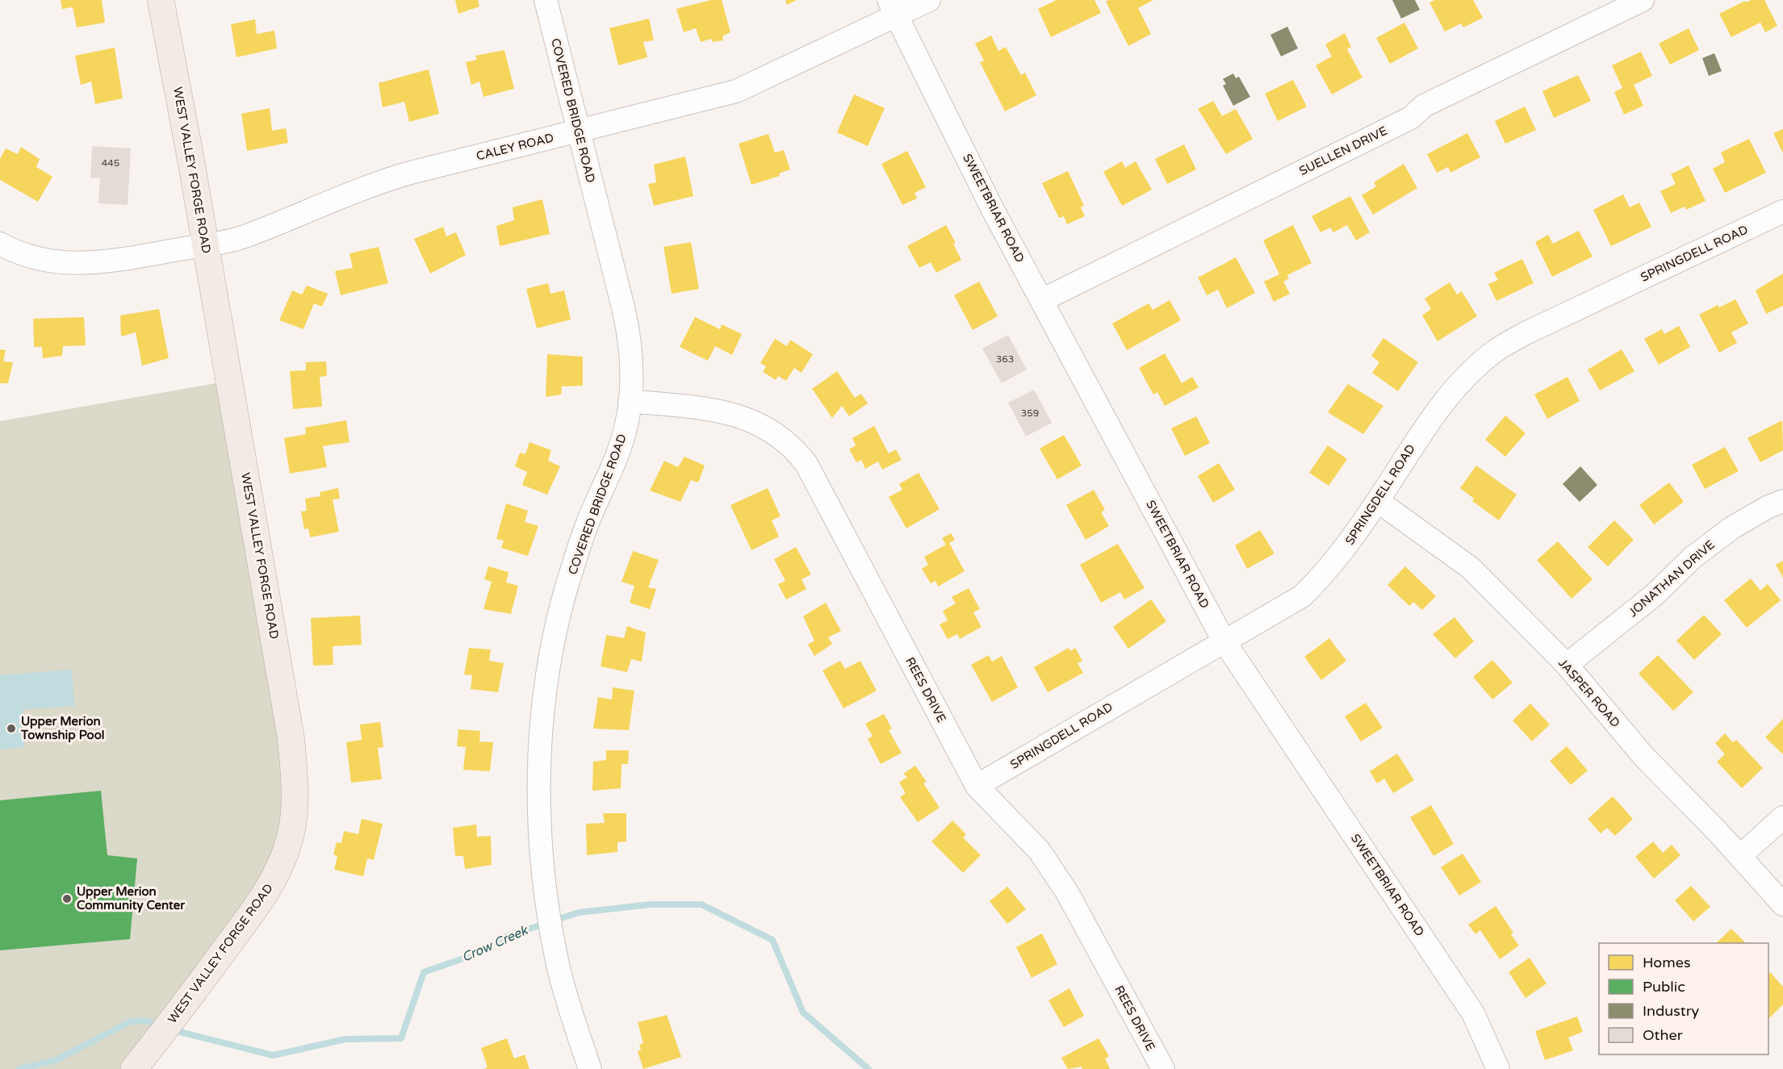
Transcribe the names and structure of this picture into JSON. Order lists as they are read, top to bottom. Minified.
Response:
{"streets":{"main road":["WEST VALLEY FORGE ROAD"],"street":["COVERED BRIDGE ROAD","CALEY ROAD","SUELLEN DRIVE","SWEETBRIAR ROAD","SPRINGDELL ROAD","JONATHAN DRIVE","REES DRIVE","JASPER ROAD"]},"crossings":[["COVERED BRIDGE ROAD","CALEY ROAD"],["COVERED BRIDGE ROAD","REES DRIVE"],["CALEY ROAD","WEST VALLEY FORGE ROAD"],["CALEY ROAD","SWEETBRIAR ROAD"],["SUELLEN DRIVE","SWEETBRIAR ROAD"],["SWEETBRIAR ROAD","SPRINGDELL ROAD"],["SPRINGDELL ROAD","REES DRIVE"],["SPRINGDELL ROAD","JASPER ROAD"],["JONATHAN DRIVE","JASPER ROAD"]],"water":["Crow Creek"],"places":["Upper Merion Township Pool","Upper Merion Community Center"],"house_numbers":["445","363","359"],"legend":["Homes","Public","Industry","Other"]}
